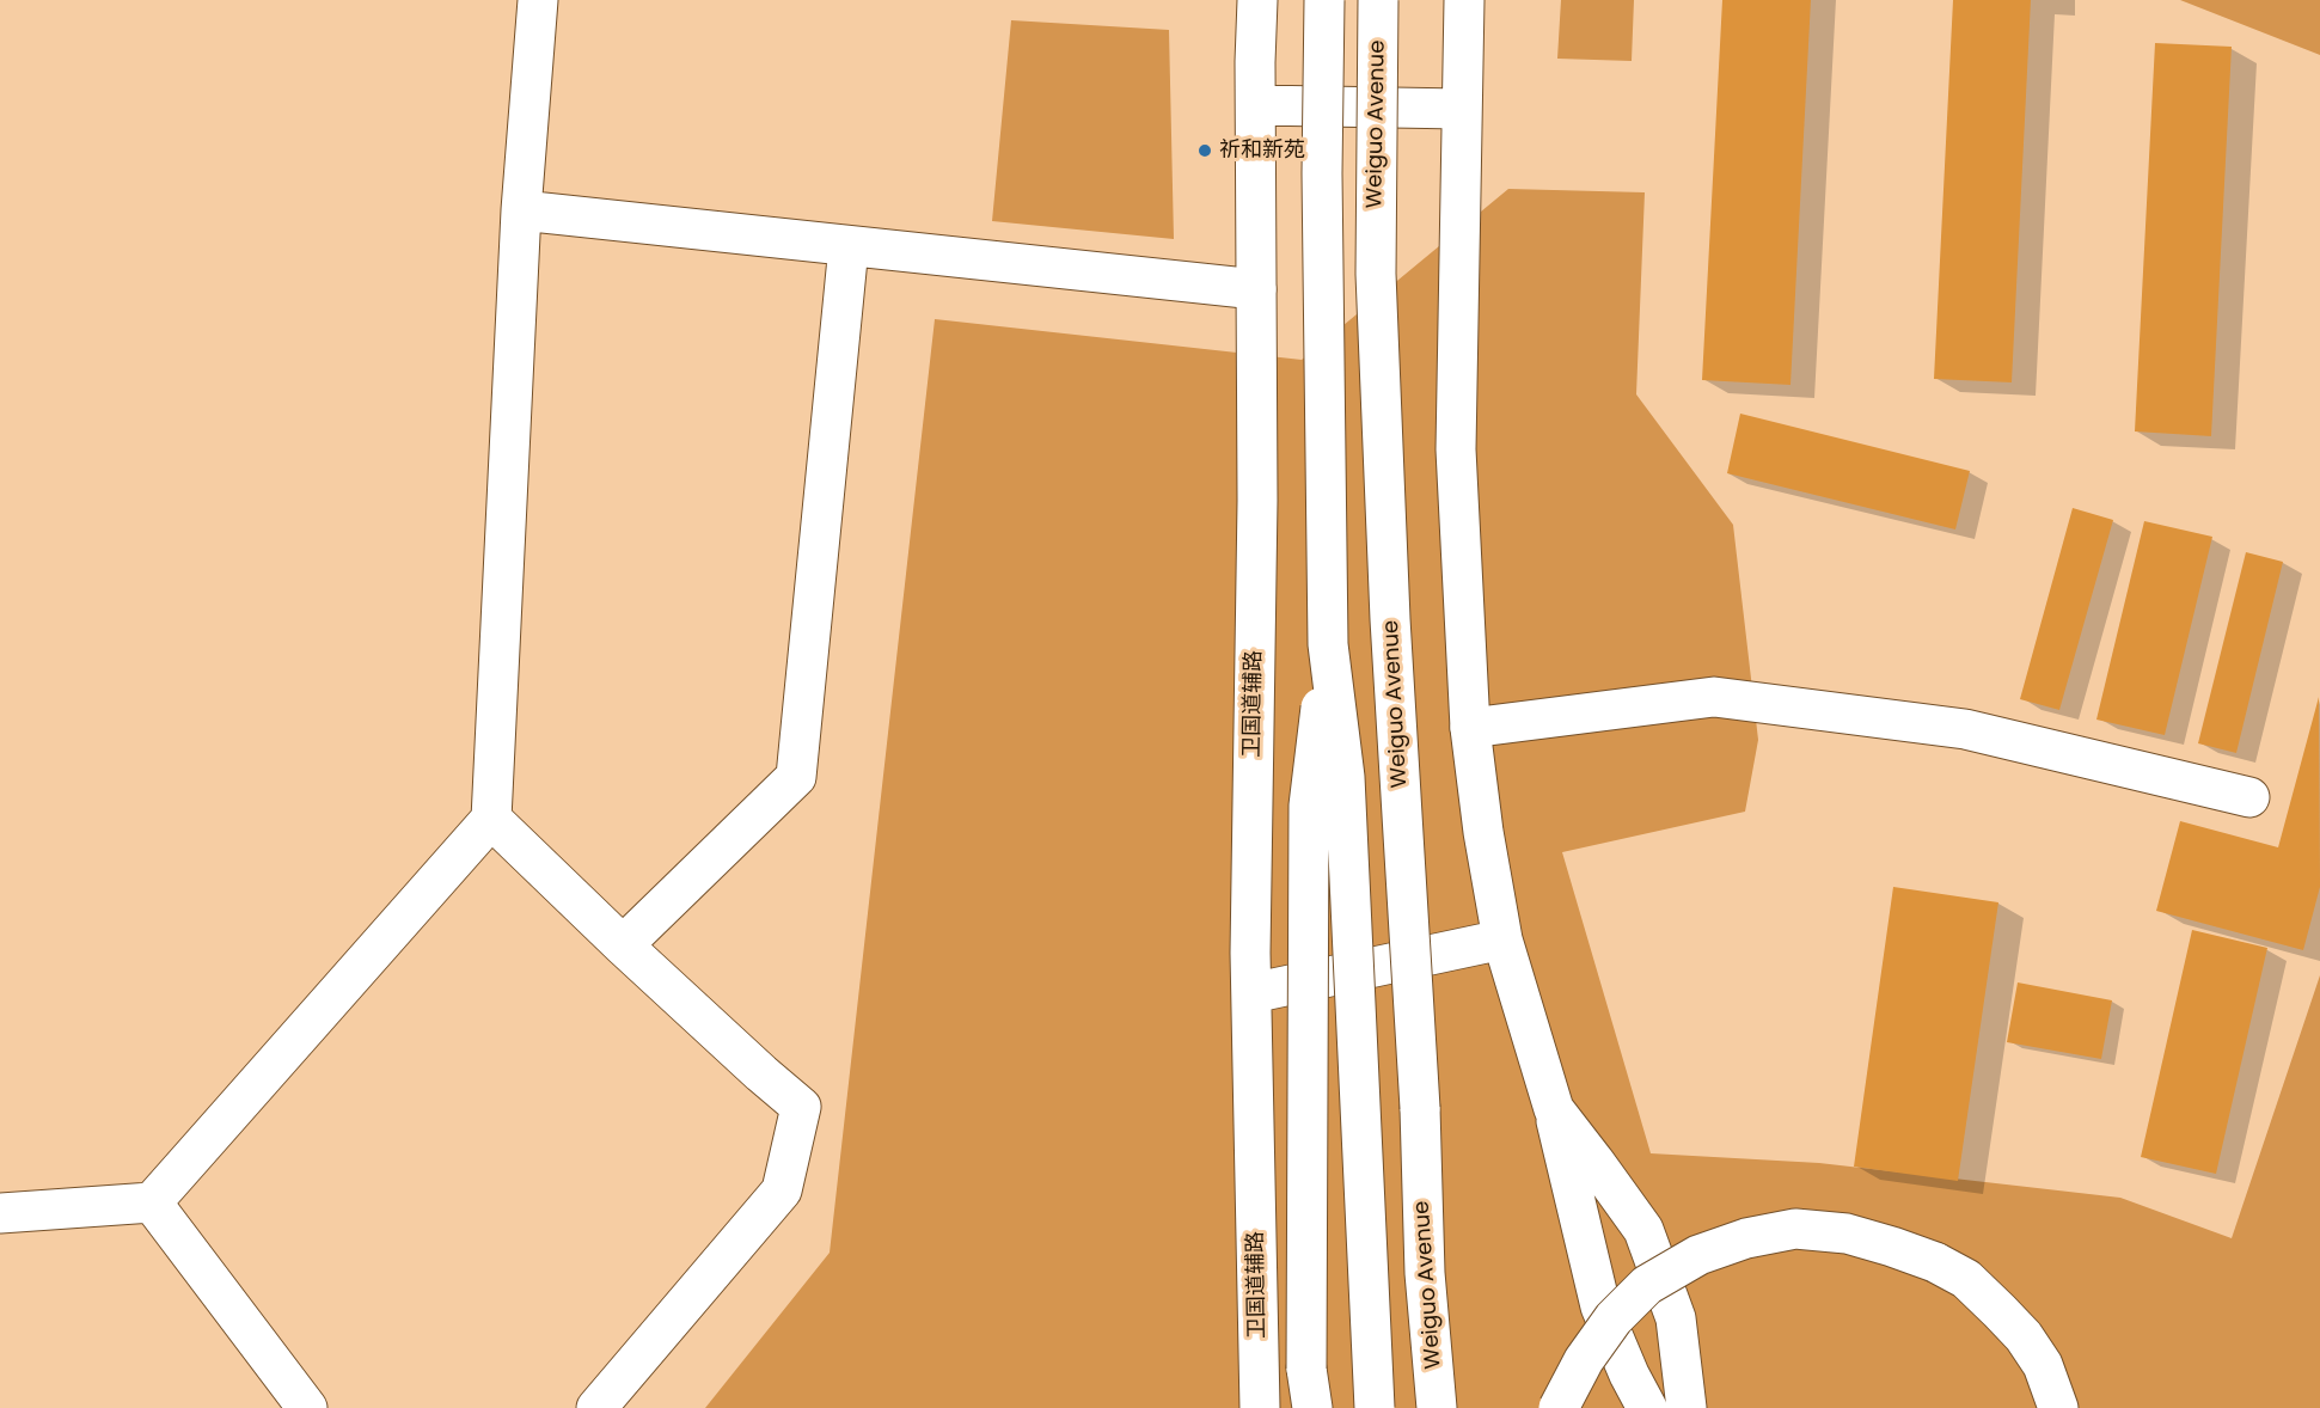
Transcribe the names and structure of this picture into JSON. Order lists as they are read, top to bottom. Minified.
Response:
{"streets":{"main road":["Weiguo Avenue","卫国道辅路"]},"places":["祈和新苑"]}
